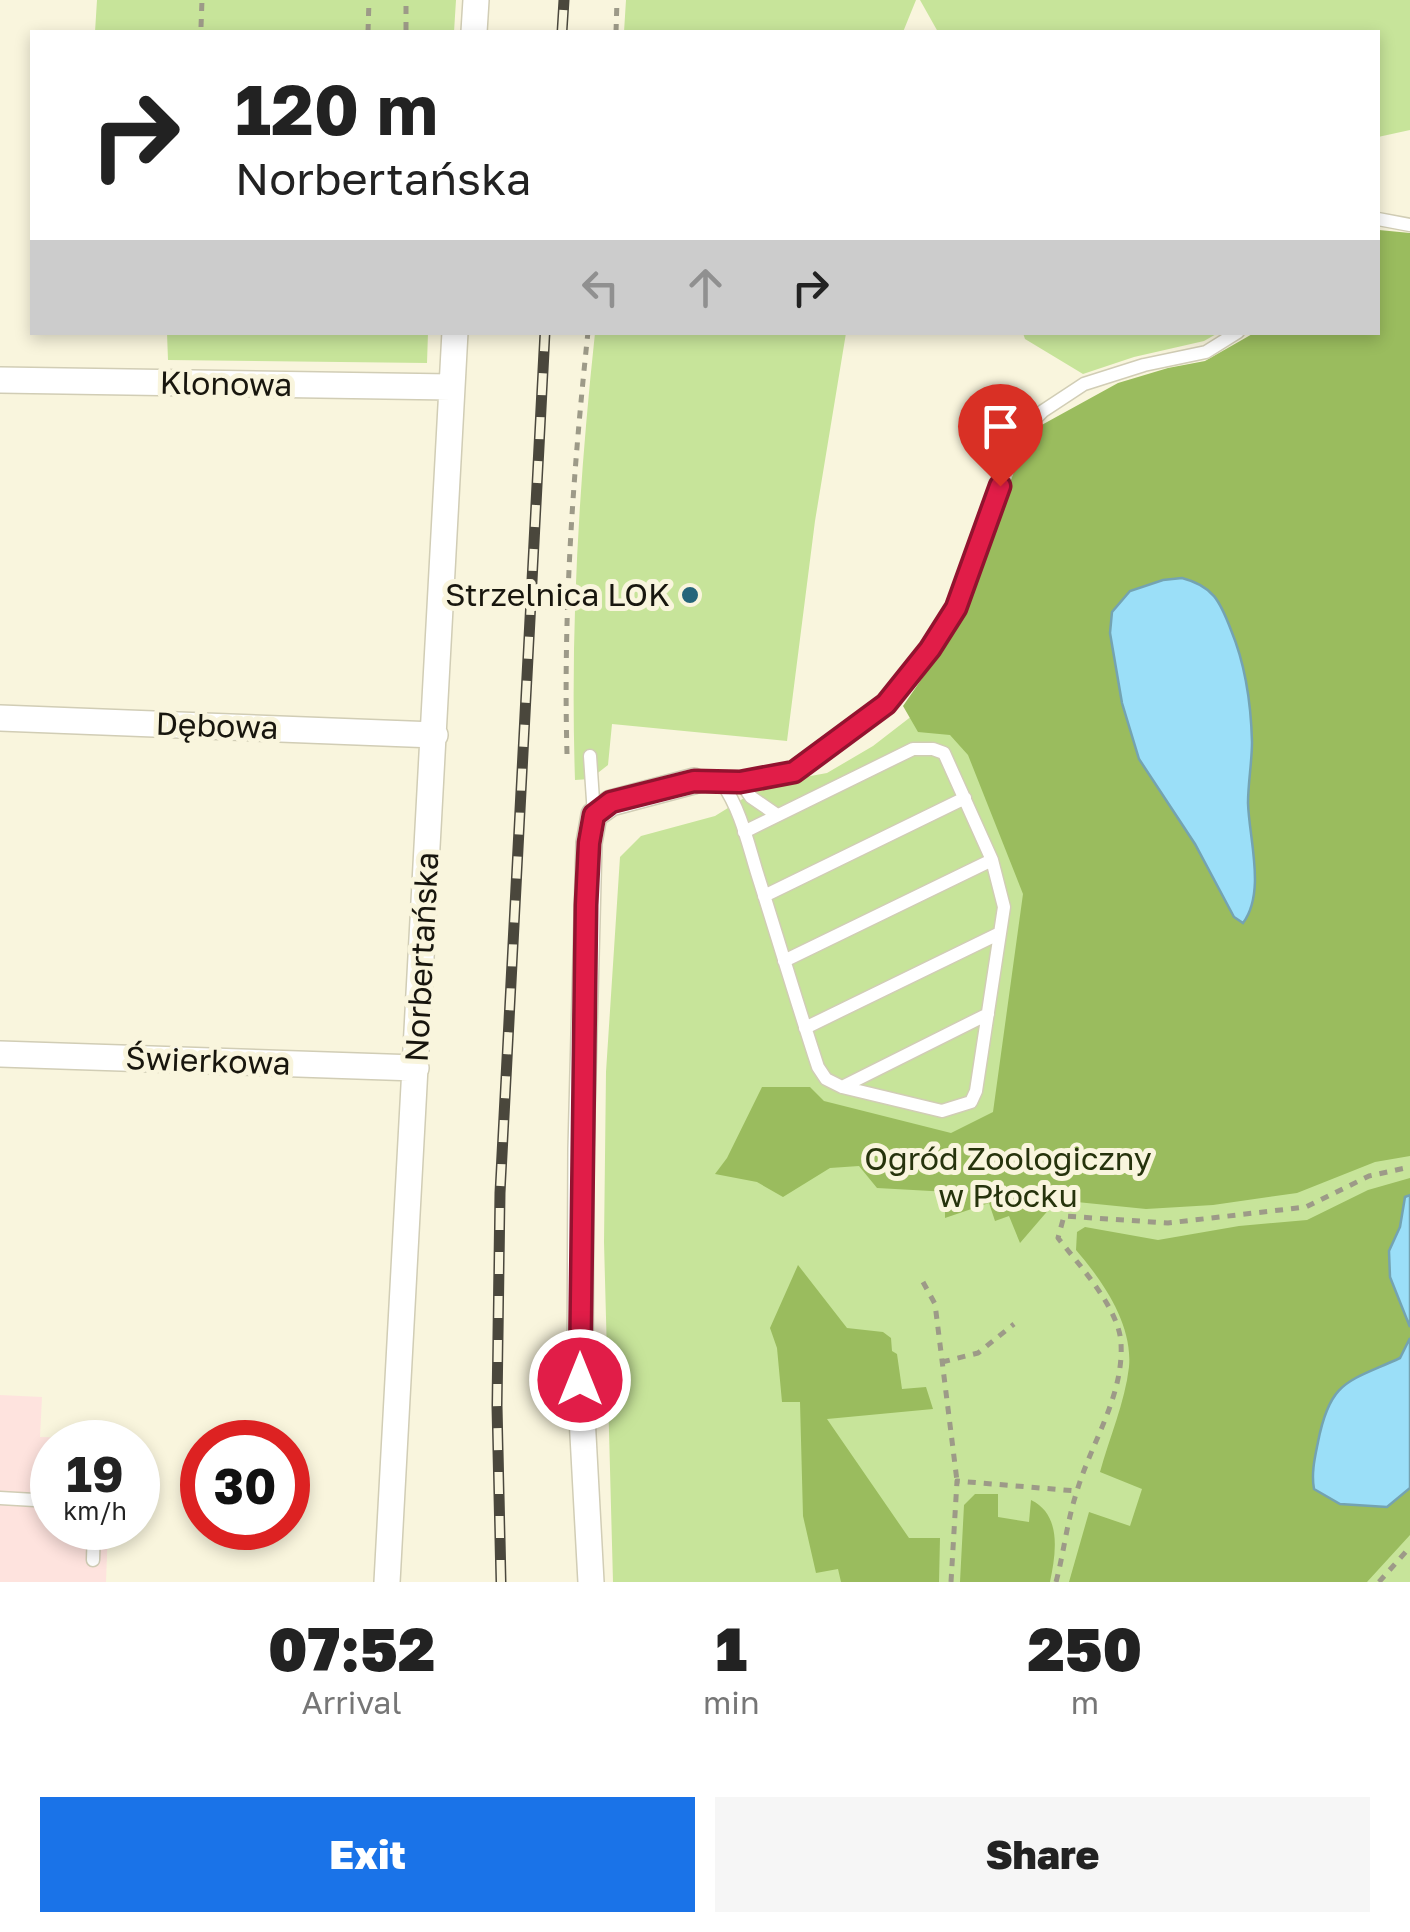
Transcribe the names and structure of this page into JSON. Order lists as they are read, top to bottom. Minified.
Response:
{"streets":{"street":["Klonowa","Dębowa","Norbertańska","Świerkowa"]},"crossings":[["Klonowa","Norbertańska"],["Dębowa","Norbertańska"],["Norbertańska","Świerkowa"]],"parks":["Ogród Zoologiczny w Płocku"],"places":["Strzelnica LOK"],"page":{"turn":["120 m","Norbertańska"],"speed":"19 km/h","limit":"30","eta":["07:52","Arrival","1","min","250","m"],"buttons":["Exit","Share"]}}
